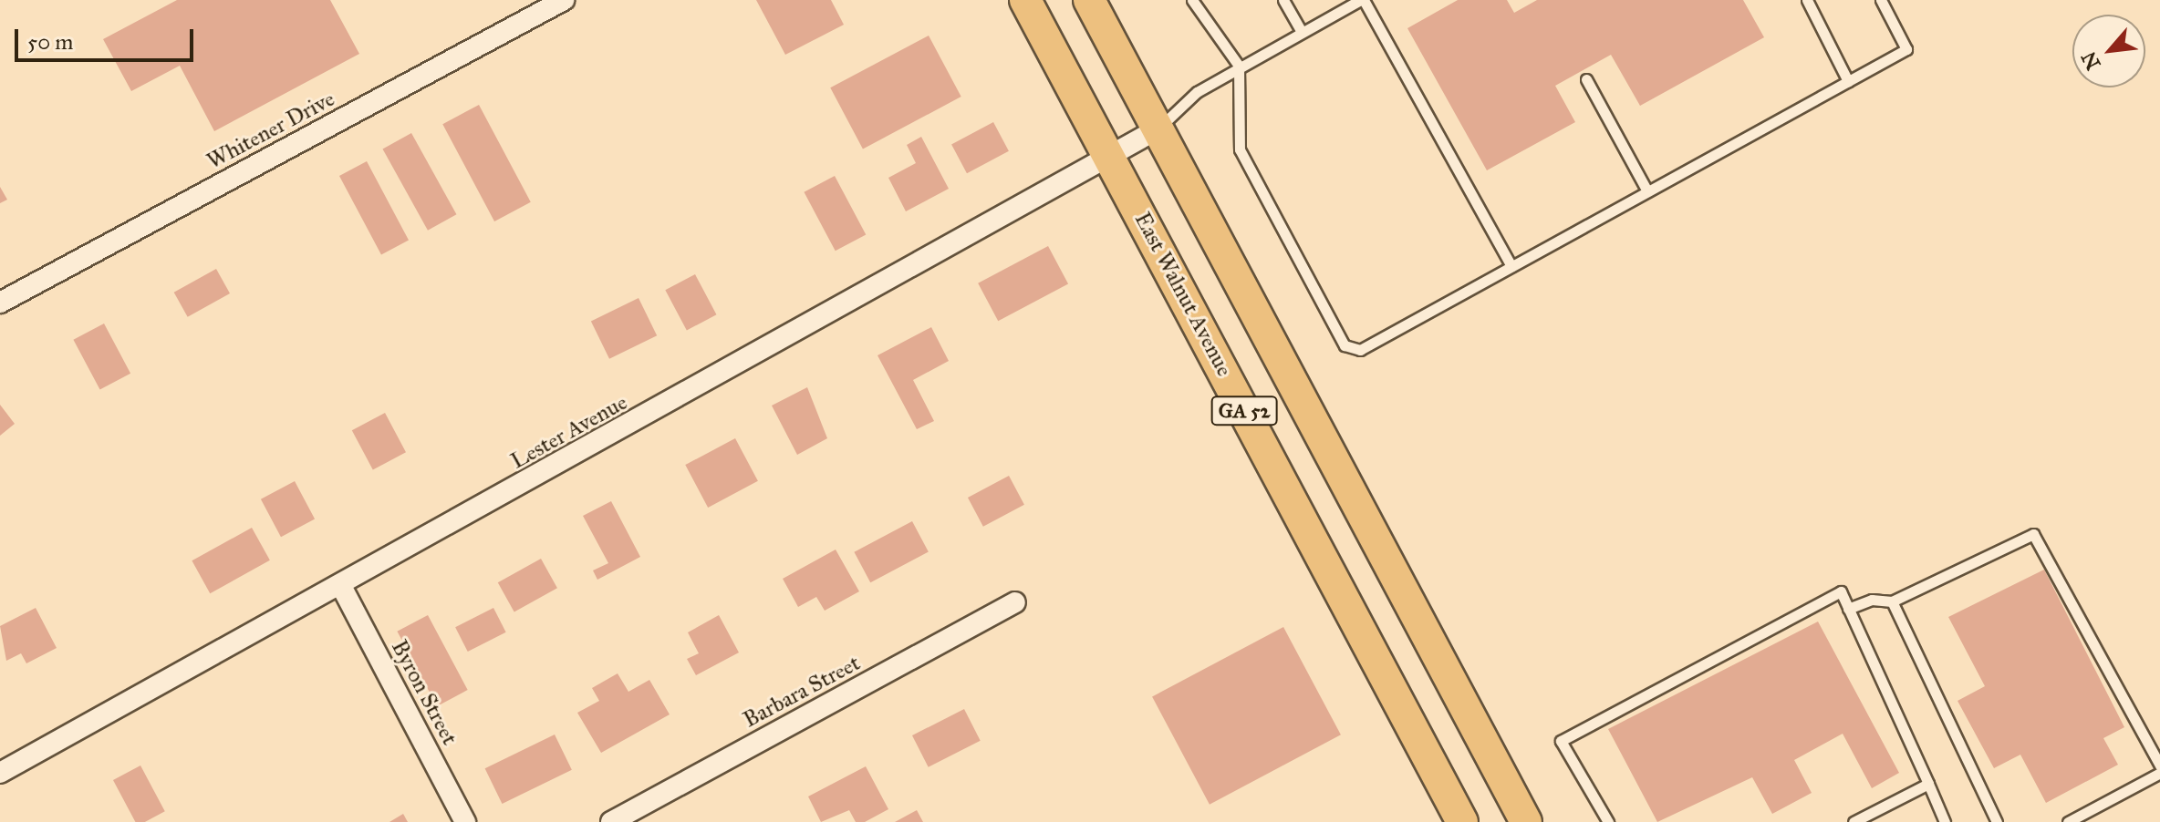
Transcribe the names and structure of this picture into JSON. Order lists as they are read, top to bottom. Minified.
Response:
{"streets":{"main road":["East Walnut Avenue","GA 52"],"street":["Whitener Drive","Lester Avenue","Barbara Street","Byron Street"]},"crossings":[["East Walnut Avenue","Lester Avenue"],["GA 52","Lester Avenue"],["Lester Avenue","Byron Street"]],"scale_bar":"50 m","north":"bottom left"}
